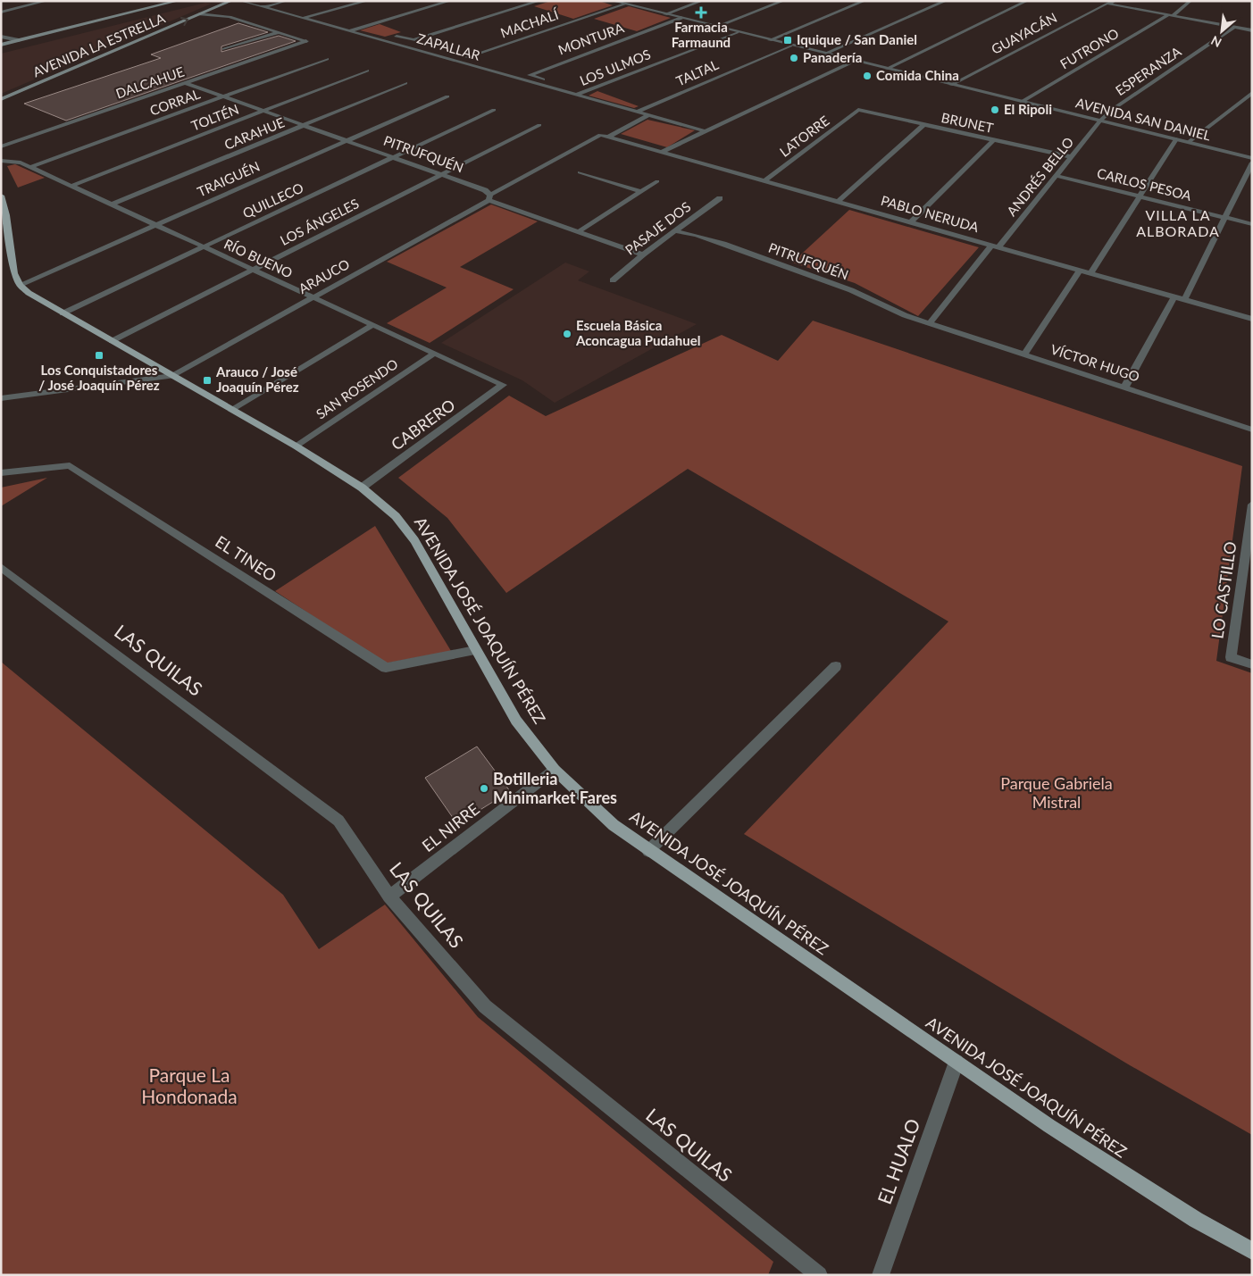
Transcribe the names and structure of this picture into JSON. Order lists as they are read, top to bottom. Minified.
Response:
{"streets":{"main road":["AVENIDA LA ESTRELLA","AVENIDA JOSÉ JOAQUÍN PÉREZ"],"street":["MACHALÍ","GUAYACÁN","MONTURA","ZAPALLAR","FUTRONO","LOS ULMOS","ESPERANZA","TALTAL","DALCAHUE","CORRAL","TOLTÉN","AVENIDA SAN DANIEL","BRUNET","CARAHUE","LATORRE","PITRUFQUÉN","ANDRÉS BELLO","TRAIGUÉN","CARLOS PESOA","QUILLECO","PABLO NERUDA","LOS ÁNGELES","PASAJE DOS","RÍO BUENO","ARAUCO","VÍCTOR HUGO","SAN ROSENDO","CABRERO","EL TINEO","LO CASTILLO","LAS QUILAS","EL NIRRE","EL HUALO"]},"crossings":[["MACHALÍ","AVENIDA SAN DANIEL"],["GUAYACÁN","AVENIDA SAN DANIEL"],["MONTURA","AVENIDA SAN DANIEL"],["ZAPALLAR","LOS ULMOS"],["ZAPALLAR","TALTAL"],["FUTRONO","AVENIDA SAN DANIEL"],["LOS ULMOS","AVENIDA SAN DANIEL"],["ESPERANZA","AVENIDA SAN DANIEL"],["ESPERANZA","ANDRÉS BELLO"],["TALTAL","AVENIDA SAN DANIEL"],["DALCAHUE","PITRUFQUÉN"],["CORRAL","PITRUFQUÉN"],["CORRAL","RÍO BUENO"],["TOLTÉN","PITRUFQUÉN"],["TOLTÉN","RÍO BUENO"],["AVENIDA SAN DANIEL","ANDRÉS BELLO"],["BRUNET","LATORRE"],["BRUNET","ANDRÉS BELLO"],["CARAHUE","PITRUFQUÉN"],["CARAHUE","RÍO BUENO"],["LATORRE","PABLO NERUDA"],["PITRUFQUÉN","ANDRÉS BELLO"],["PITRUFQUÉN","TRAIGUÉN"],["PITRUFQUÉN","QUILLECO"],["PITRUFQUÉN","LOS ÁNGELES"],["PITRUFQUÉN","PASAJE DOS"],["PITRUFQUÉN","ARAUCO"],["PITRUFQUÉN","VÍCTOR HUGO"],["ANDRÉS BELLO","CARLOS PESOA"],["ANDRÉS BELLO","PABLO NERUDA"],["ANDRÉS BELLO","VÍCTOR HUGO"],["TRAIGUÉN","RÍO BUENO"],["TRAIGUÉN","AVENIDA JOSÉ JOAQUÍN PÉREZ"],["QUILLECO","RÍO BUENO"],["QUILLECO","AVENIDA JOSÉ JOAQUÍN PÉREZ"],["PABLO NERUDA","ARAUCO"],["LOS ÁNGELES","RÍO BUENO"],["LOS ÁNGELES","AVENIDA JOSÉ JOAQUÍN PÉREZ"],["RÍO BUENO","ARAUCO"],["RÍO BUENO","SAN ROSENDO"],["RÍO BUENO","CABRERO"],["ARAUCO","AVENIDA JOSÉ JOAQUÍN PÉREZ"],["SAN ROSENDO","AVENIDA JOSÉ JOAQUÍN PÉREZ"],["CABRERO","AVENIDA JOSÉ JOAQUÍN PÉREZ"],["EL TINEO","AVENIDA JOSÉ JOAQUÍN PÉREZ"],["AVENIDA JOSÉ JOAQUÍN PÉREZ","EL NIRRE"],["AVENIDA JOSÉ JOAQUÍN PÉREZ","EL HUALO"],["LAS QUILAS","EL NIRRE"]],"districts":["VILLA LA ALBORADA"],"parks":["Parque Gabriela Mistral","Parque La Hondonada"],"places":{"health":["Farmacia Farmaund"],"transit":["Iquique / San Daniel","Los Conquistadores / José Joaquín Pérez","Arauco / José Joaquín Pérez"],"other":["Panadería","Comida China","El Ripoli","Escuela Básica Aconcagua Pudahuel","Botilleria Minimarket Fares"]},"north":"bottom left"}
